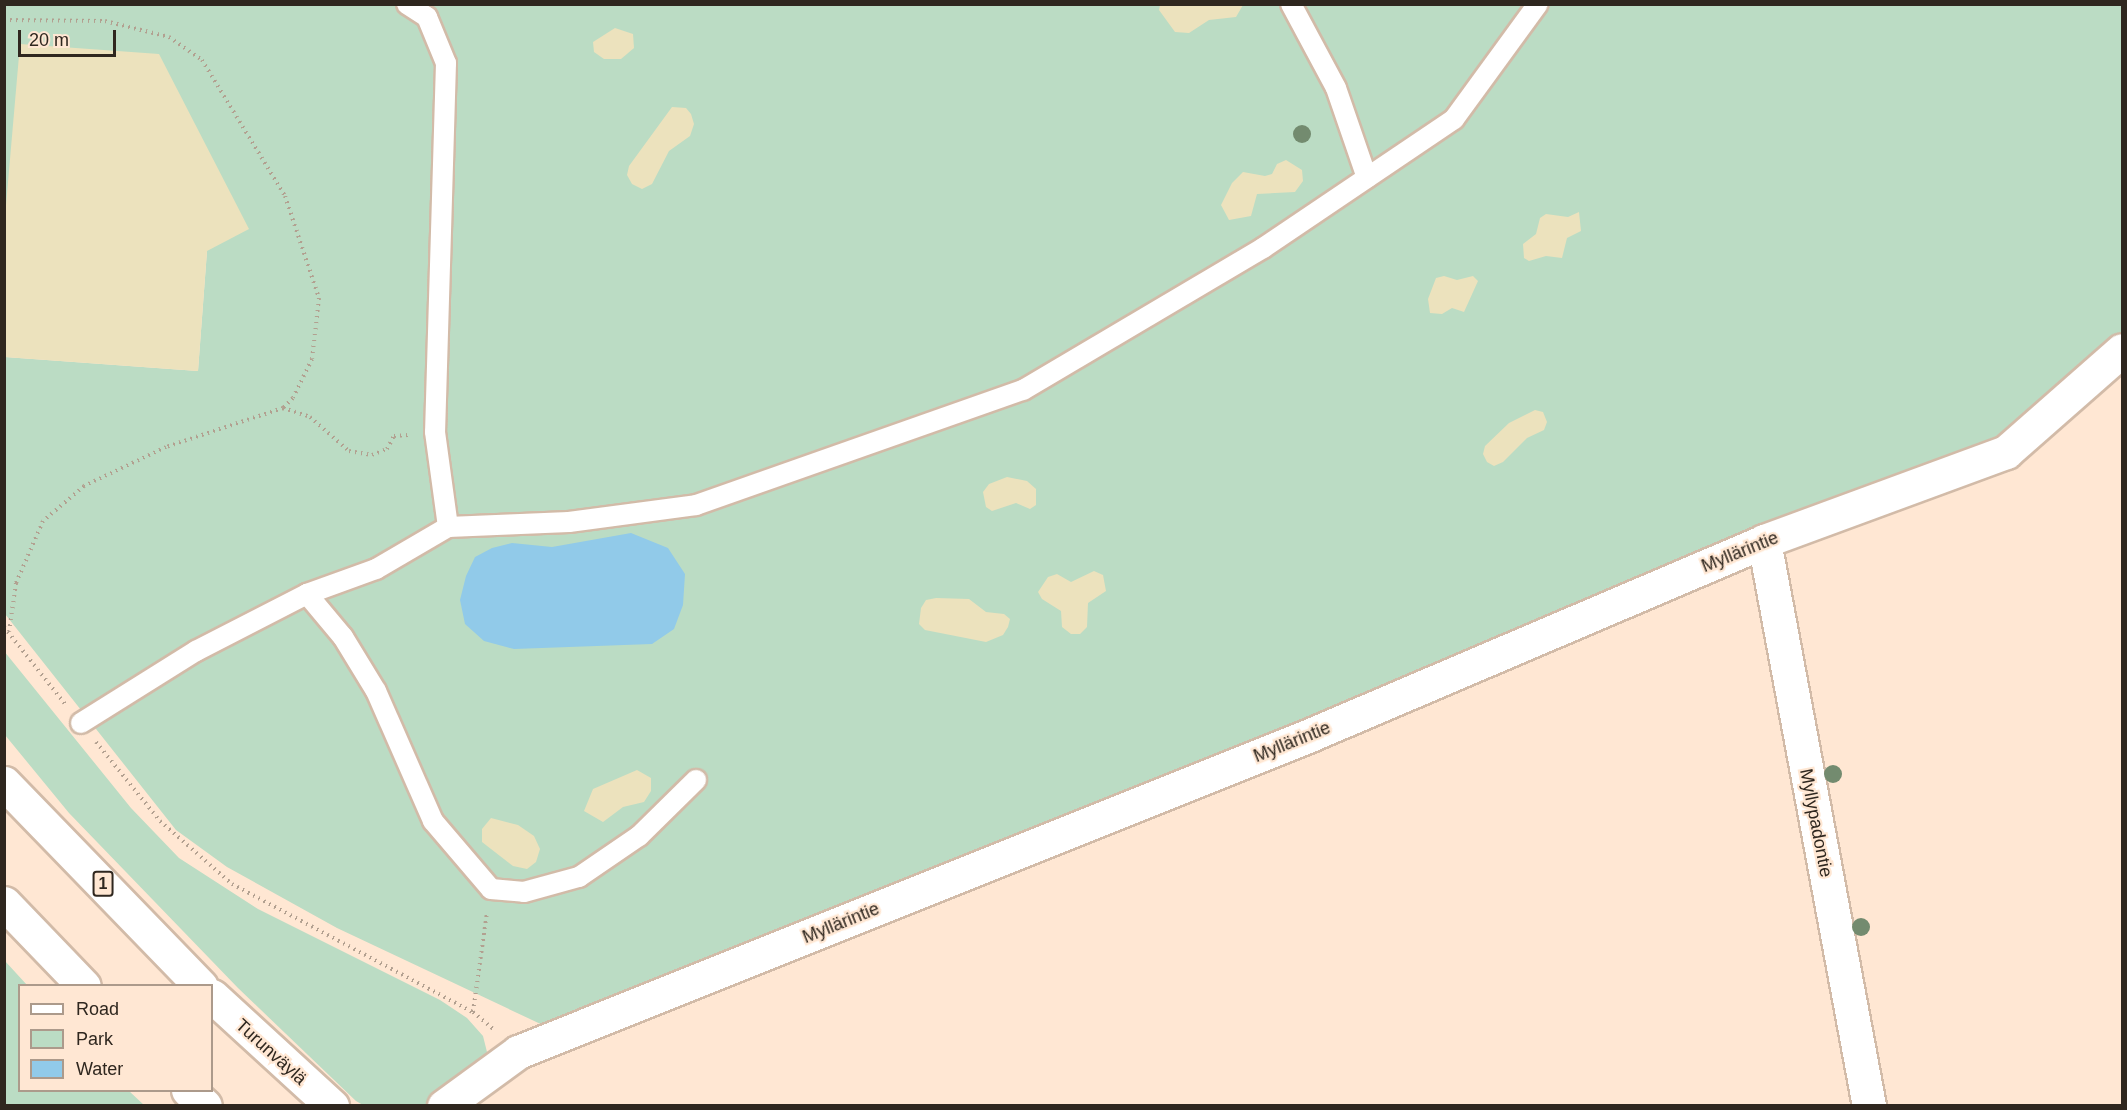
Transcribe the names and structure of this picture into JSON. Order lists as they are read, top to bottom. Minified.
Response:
{"streets":{"main road":["Myllärintie","Myllypadontie","1","Turunväylä"]},"crossings":[["Myllärintie","Myllypadontie"]],"legend":["Road","Park","Water"],"scale_bar":"20 m"}
